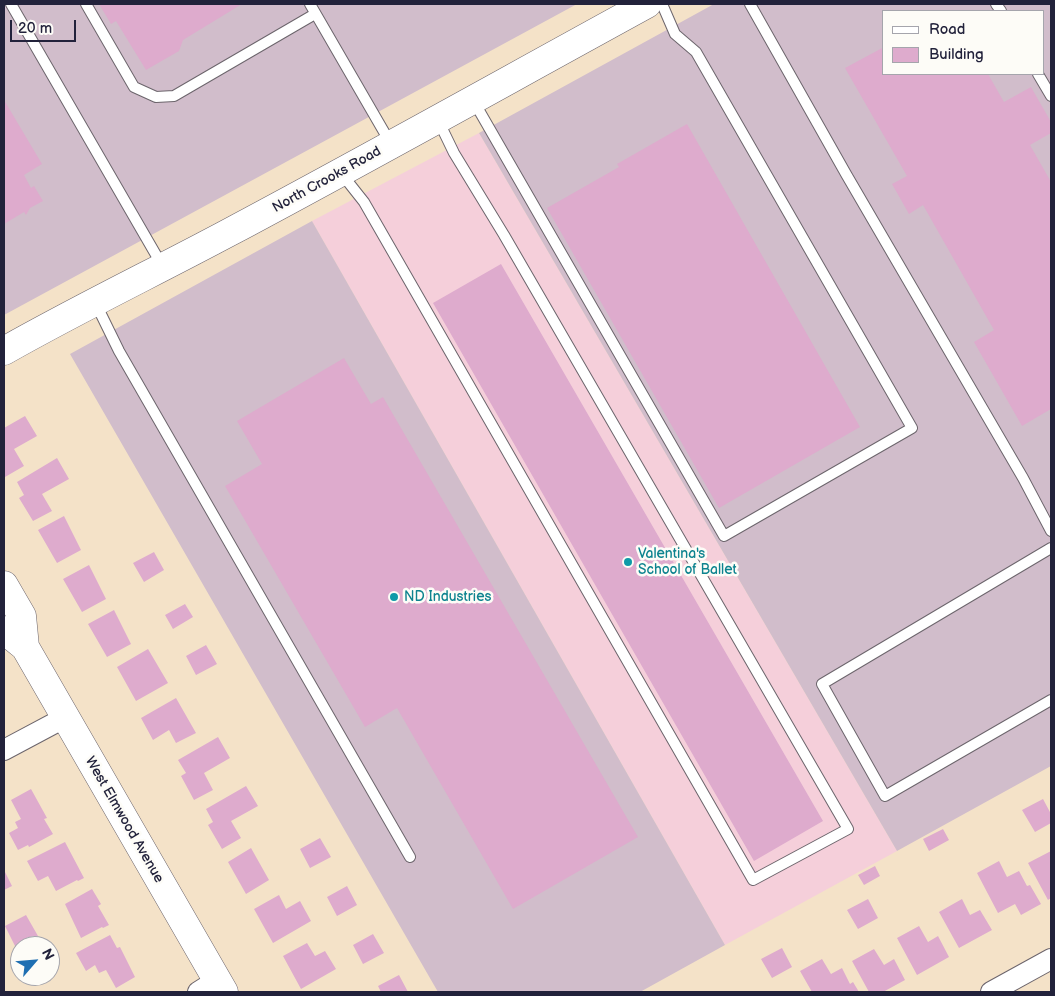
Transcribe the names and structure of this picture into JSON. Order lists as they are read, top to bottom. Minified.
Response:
{"streets":{"main road":["North Crooks Road","West Elmwood Avenue"]},"places":["Valentina's School of Ballet","ND Industries"],"legend":["Road","Building"],"scale_bar":"20 m","north":"top right"}
